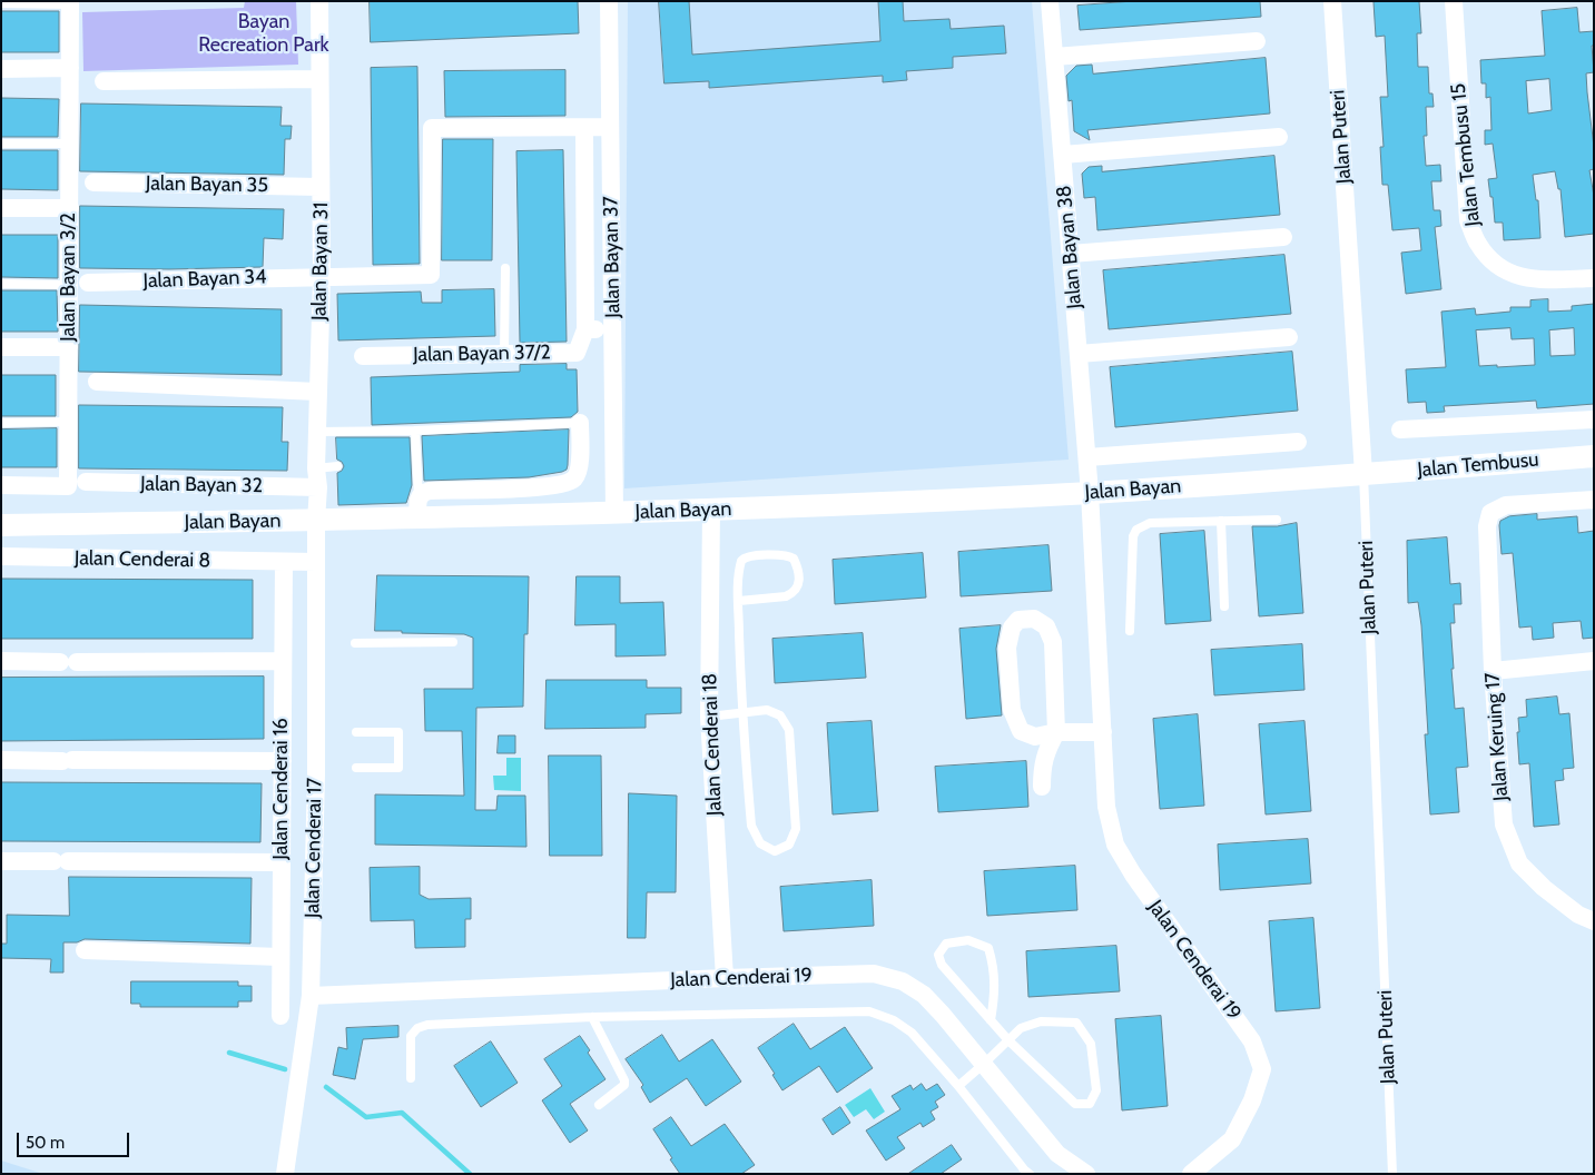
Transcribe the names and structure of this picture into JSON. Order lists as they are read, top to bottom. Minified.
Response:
{"streets":{"street":["Jalan Puteri","Jalan Tembusu 15","Jalan Bayan 35","Jalan Bayan 38","Jalan Bayan 37","Jalan Bayan 31","Jalan Bayan 3/2","Jalan Bayan 34","Jalan Bayan 37/2","Jalan Tembusu","Jalan Bayan 32","Jalan Bayan","Jalan Cenderai 8","Jalan Keruing 17","Jalan Cenderai 18","Jalan Cenderai 16","Jalan Cenderai 17","Jalan Cenderai 19"]},"crossings":[["Jalan Puteri","Jalan Tembusu"],["Jalan Puteri","Jalan Bayan"],["Jalan Bayan 35","Jalan Bayan 31"],["Jalan Bayan 38","Jalan Bayan"],["Jalan Bayan 38","Jalan Cenderai 19"],["Jalan Bayan 37","Jalan Bayan 34"],["Jalan Bayan 37","Jalan Bayan"],["Jalan Bayan 31","Jalan Bayan 34"],["Jalan Bayan 31","Jalan Bayan 32"],["Jalan Bayan 31","Jalan Bayan"],["Jalan Bayan 31","Jalan Cenderai 17"],["Jalan Tembusu","Jalan Bayan"],["Jalan Bayan","Jalan Cenderai 18"],["Jalan Bayan","Jalan Cenderai 17"],["Jalan Bayan","Jalan Cenderai 19"],["Jalan Cenderai 8","Jalan Cenderai 16"],["Jalan Cenderai 8","Jalan Cenderai 17"],["Jalan Cenderai 18","Jalan Cenderai 19"],["Jalan Cenderai 17","Jalan Cenderai 19"]],"parks":["Bayan Recreation Park"],"scale_bar":"50 m"}
